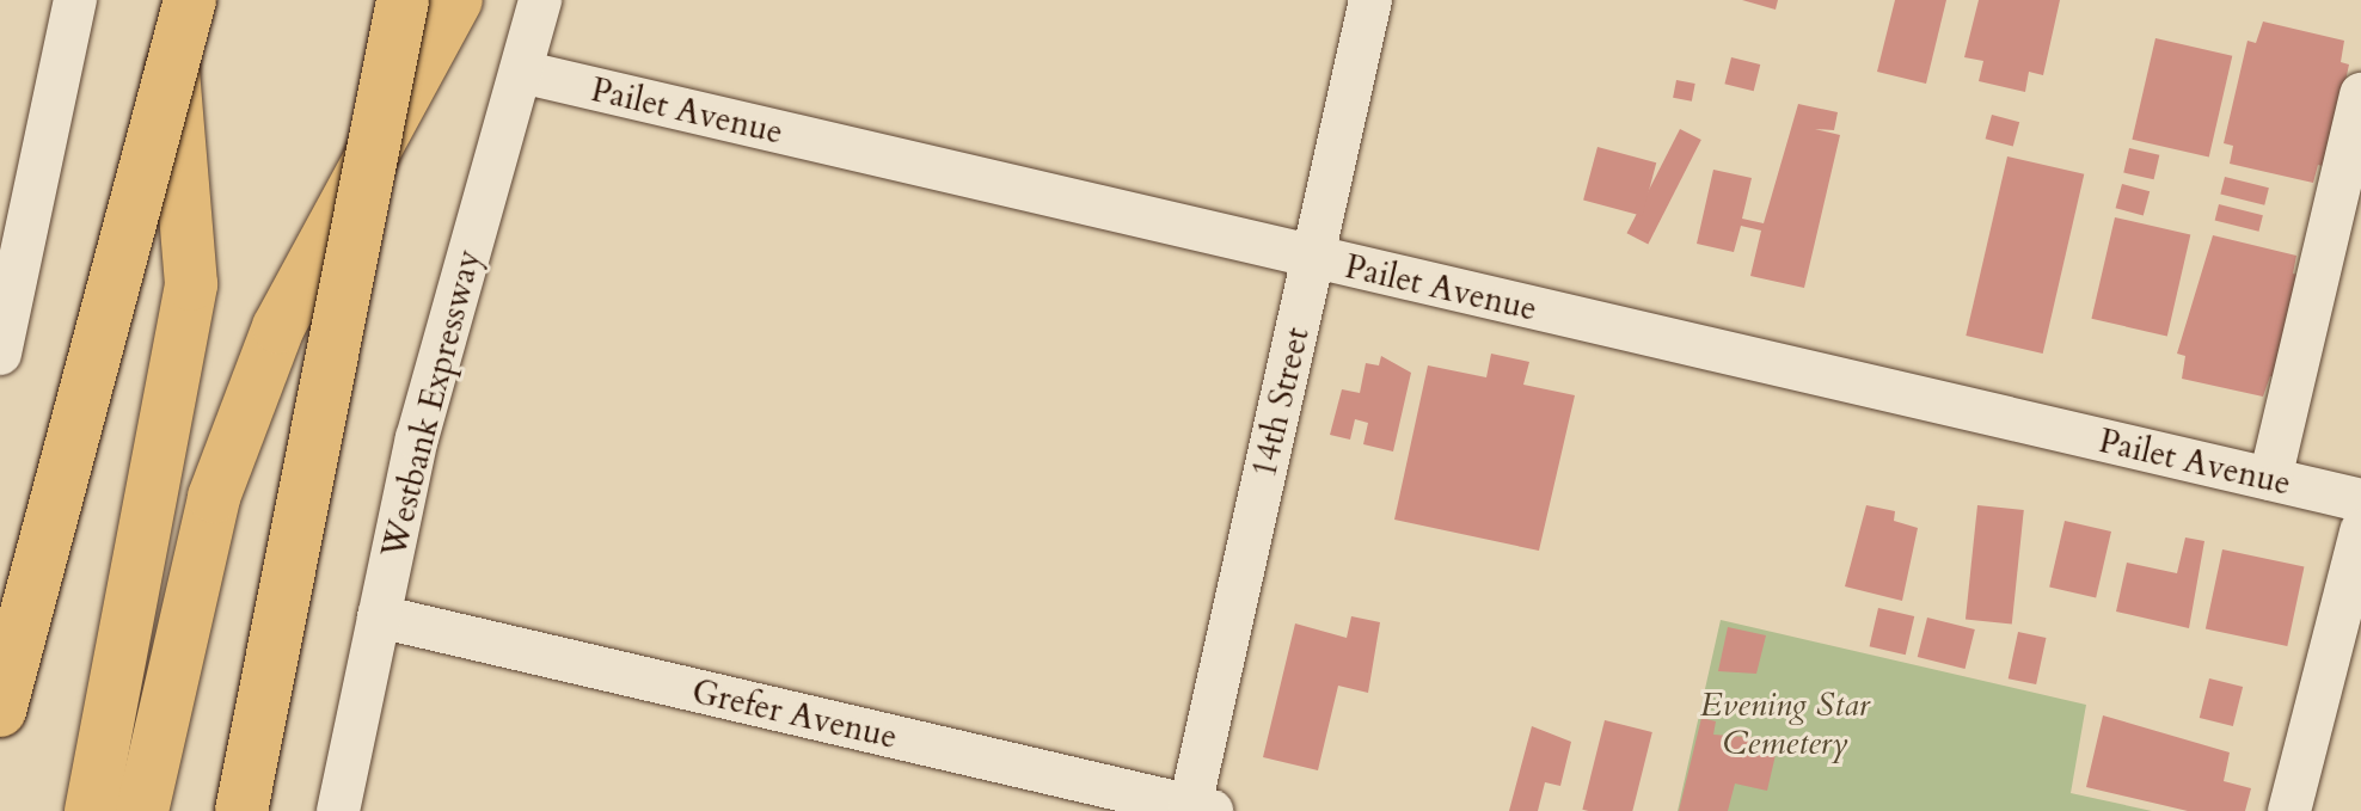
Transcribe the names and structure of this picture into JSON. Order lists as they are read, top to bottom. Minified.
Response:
{"streets":{"street":["Pailet Avenue","14th Street","Westbank Expressway","Grefer Avenue"]},"crossings":[["Pailet Avenue","14th Street"],["Pailet Avenue","Westbank Expressway"],["14th Street","Grefer Avenue"],["Westbank Expressway","Grefer Avenue"]],"parks":["Evening Star Cemetery"]}
